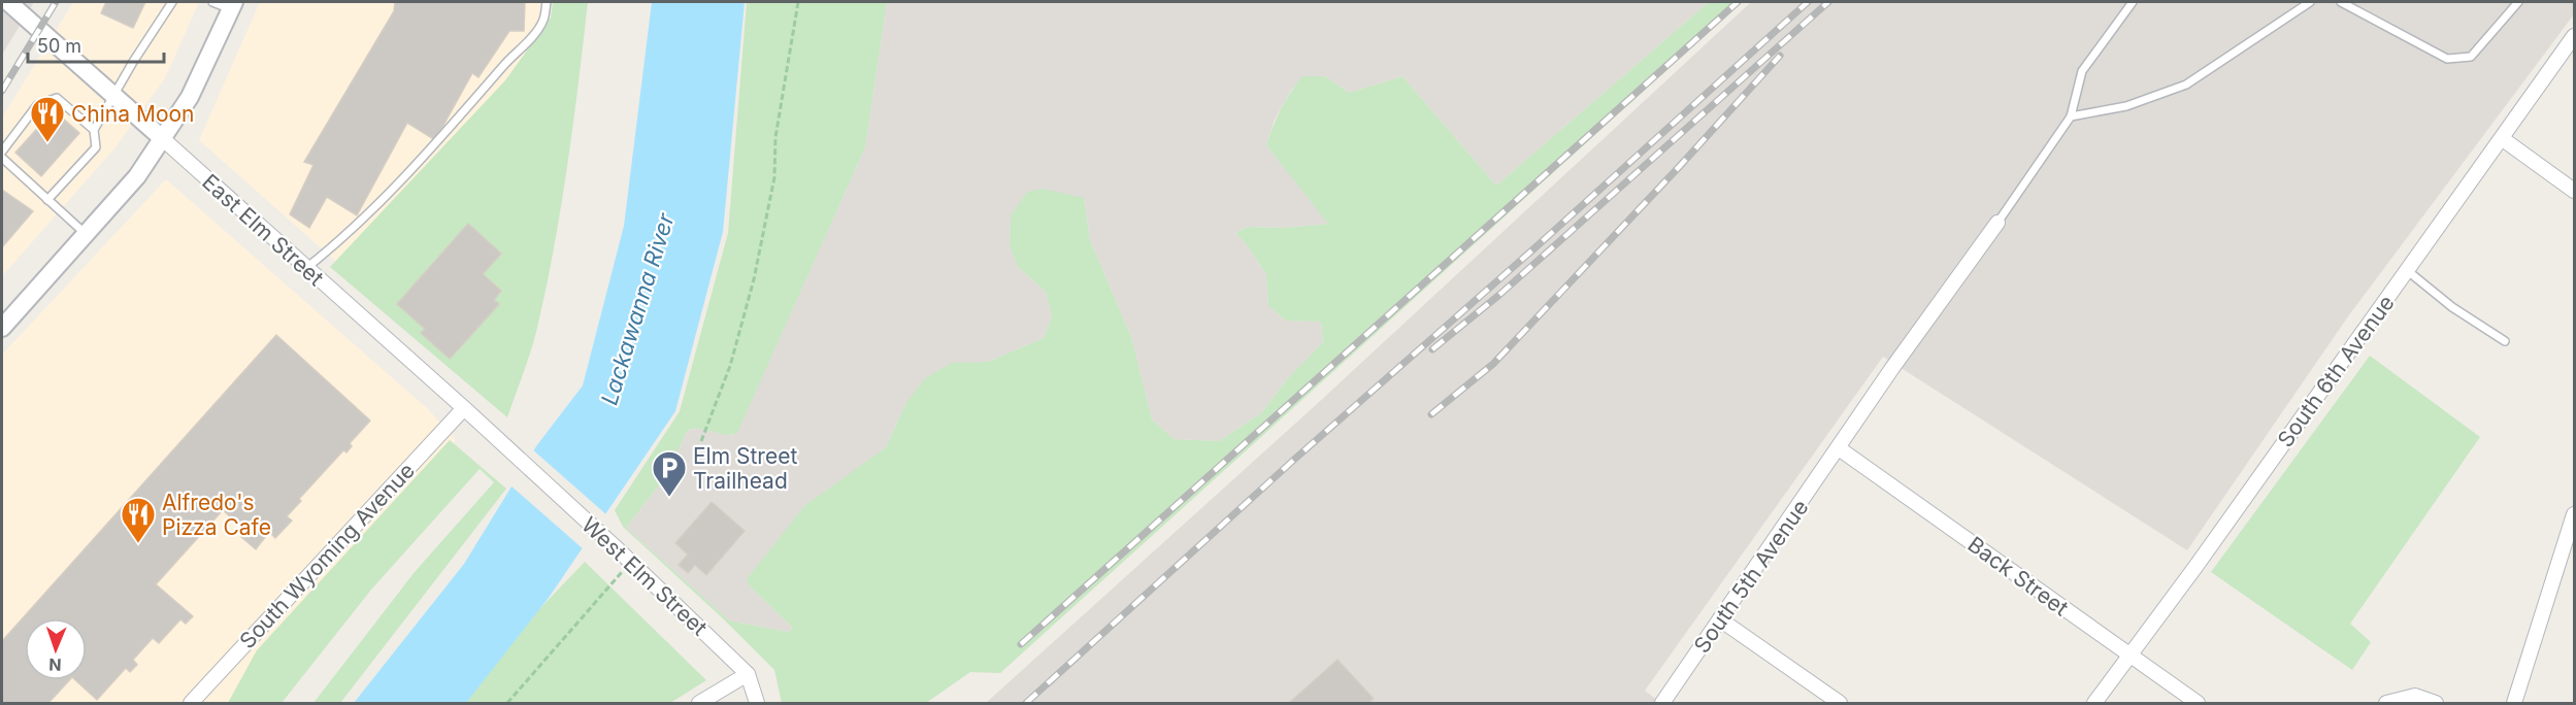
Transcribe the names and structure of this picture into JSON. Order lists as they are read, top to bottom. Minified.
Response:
{"streets":{"street":["East Elm Street","South 6th Avenue","South Wyoming Avenue","West Elm Street","South 5th Avenue","Back Street"]},"crossings":[["East Elm Street","South Wyoming Avenue"],["East Elm Street","West Elm Street"],["South 6th Avenue","Back Street"],["South 5th Avenue","Back Street"]],"water":["Lackawanna River"],"places":{"restaurant":["China Moon","Alfredo's Pizza Cafe"],"parking":["Elm Street Trailhead"]},"scale_bar":"50 m","north":"bottom"}
